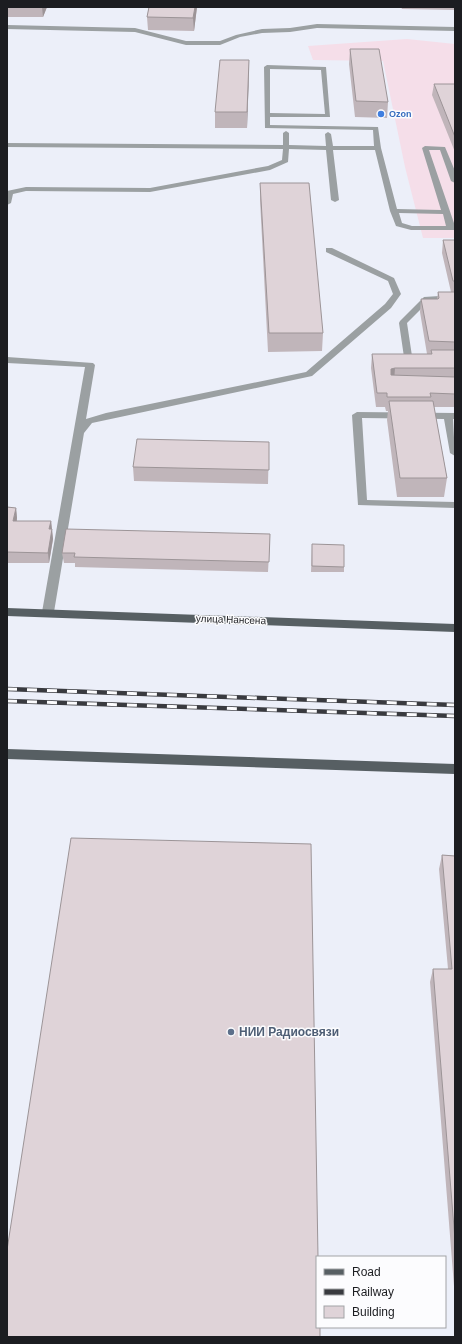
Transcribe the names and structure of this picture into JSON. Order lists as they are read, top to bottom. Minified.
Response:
{"streets":{"main road":["улица Нансена"]},"places":["Ozon","НИИ Радиосвязи"],"legend":["Road","Railway","Building"]}
